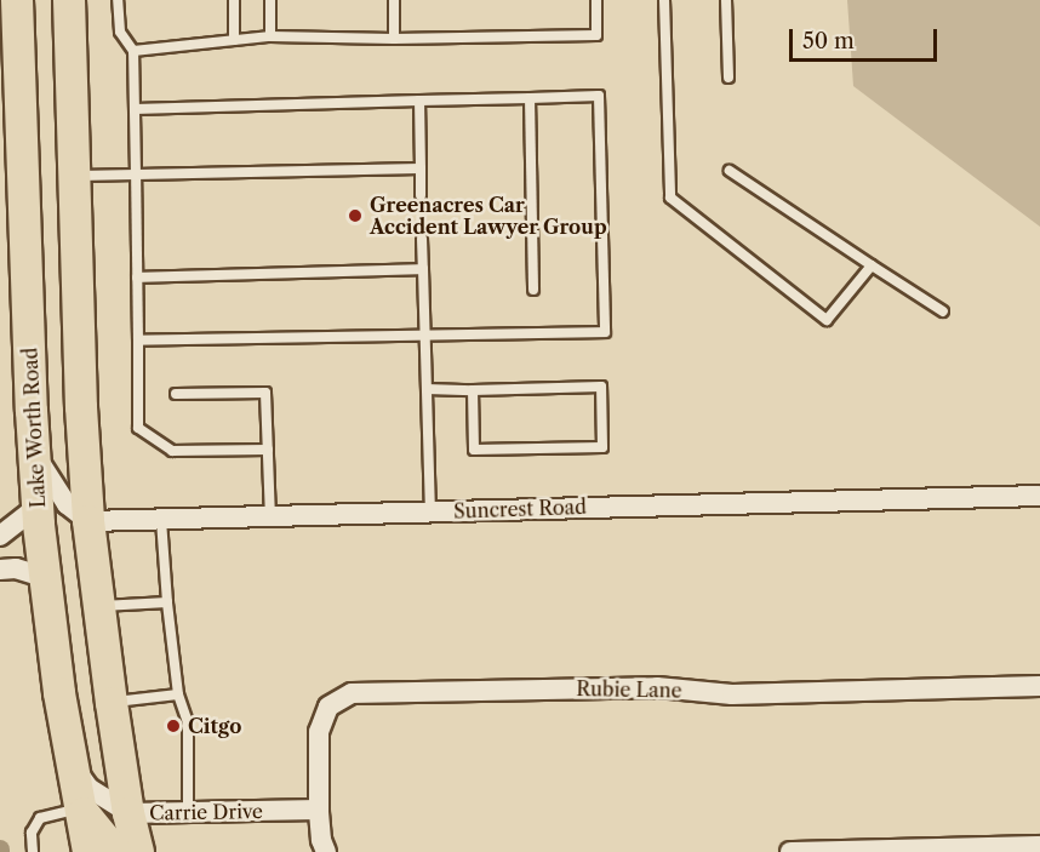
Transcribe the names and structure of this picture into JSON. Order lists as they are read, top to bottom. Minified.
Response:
{"streets":{"main road":["Lake Worth Road"],"street":["Suncrest Road","Rubie Lane","Carrie Drive"]},"crossings":[["Lake Worth Road","Carrie Drive"],["Rubie Lane","Carrie Drive"]],"places":["Greenacres Car Accident Lawyer Group","Citgo"],"scale_bar":"50 m"}
